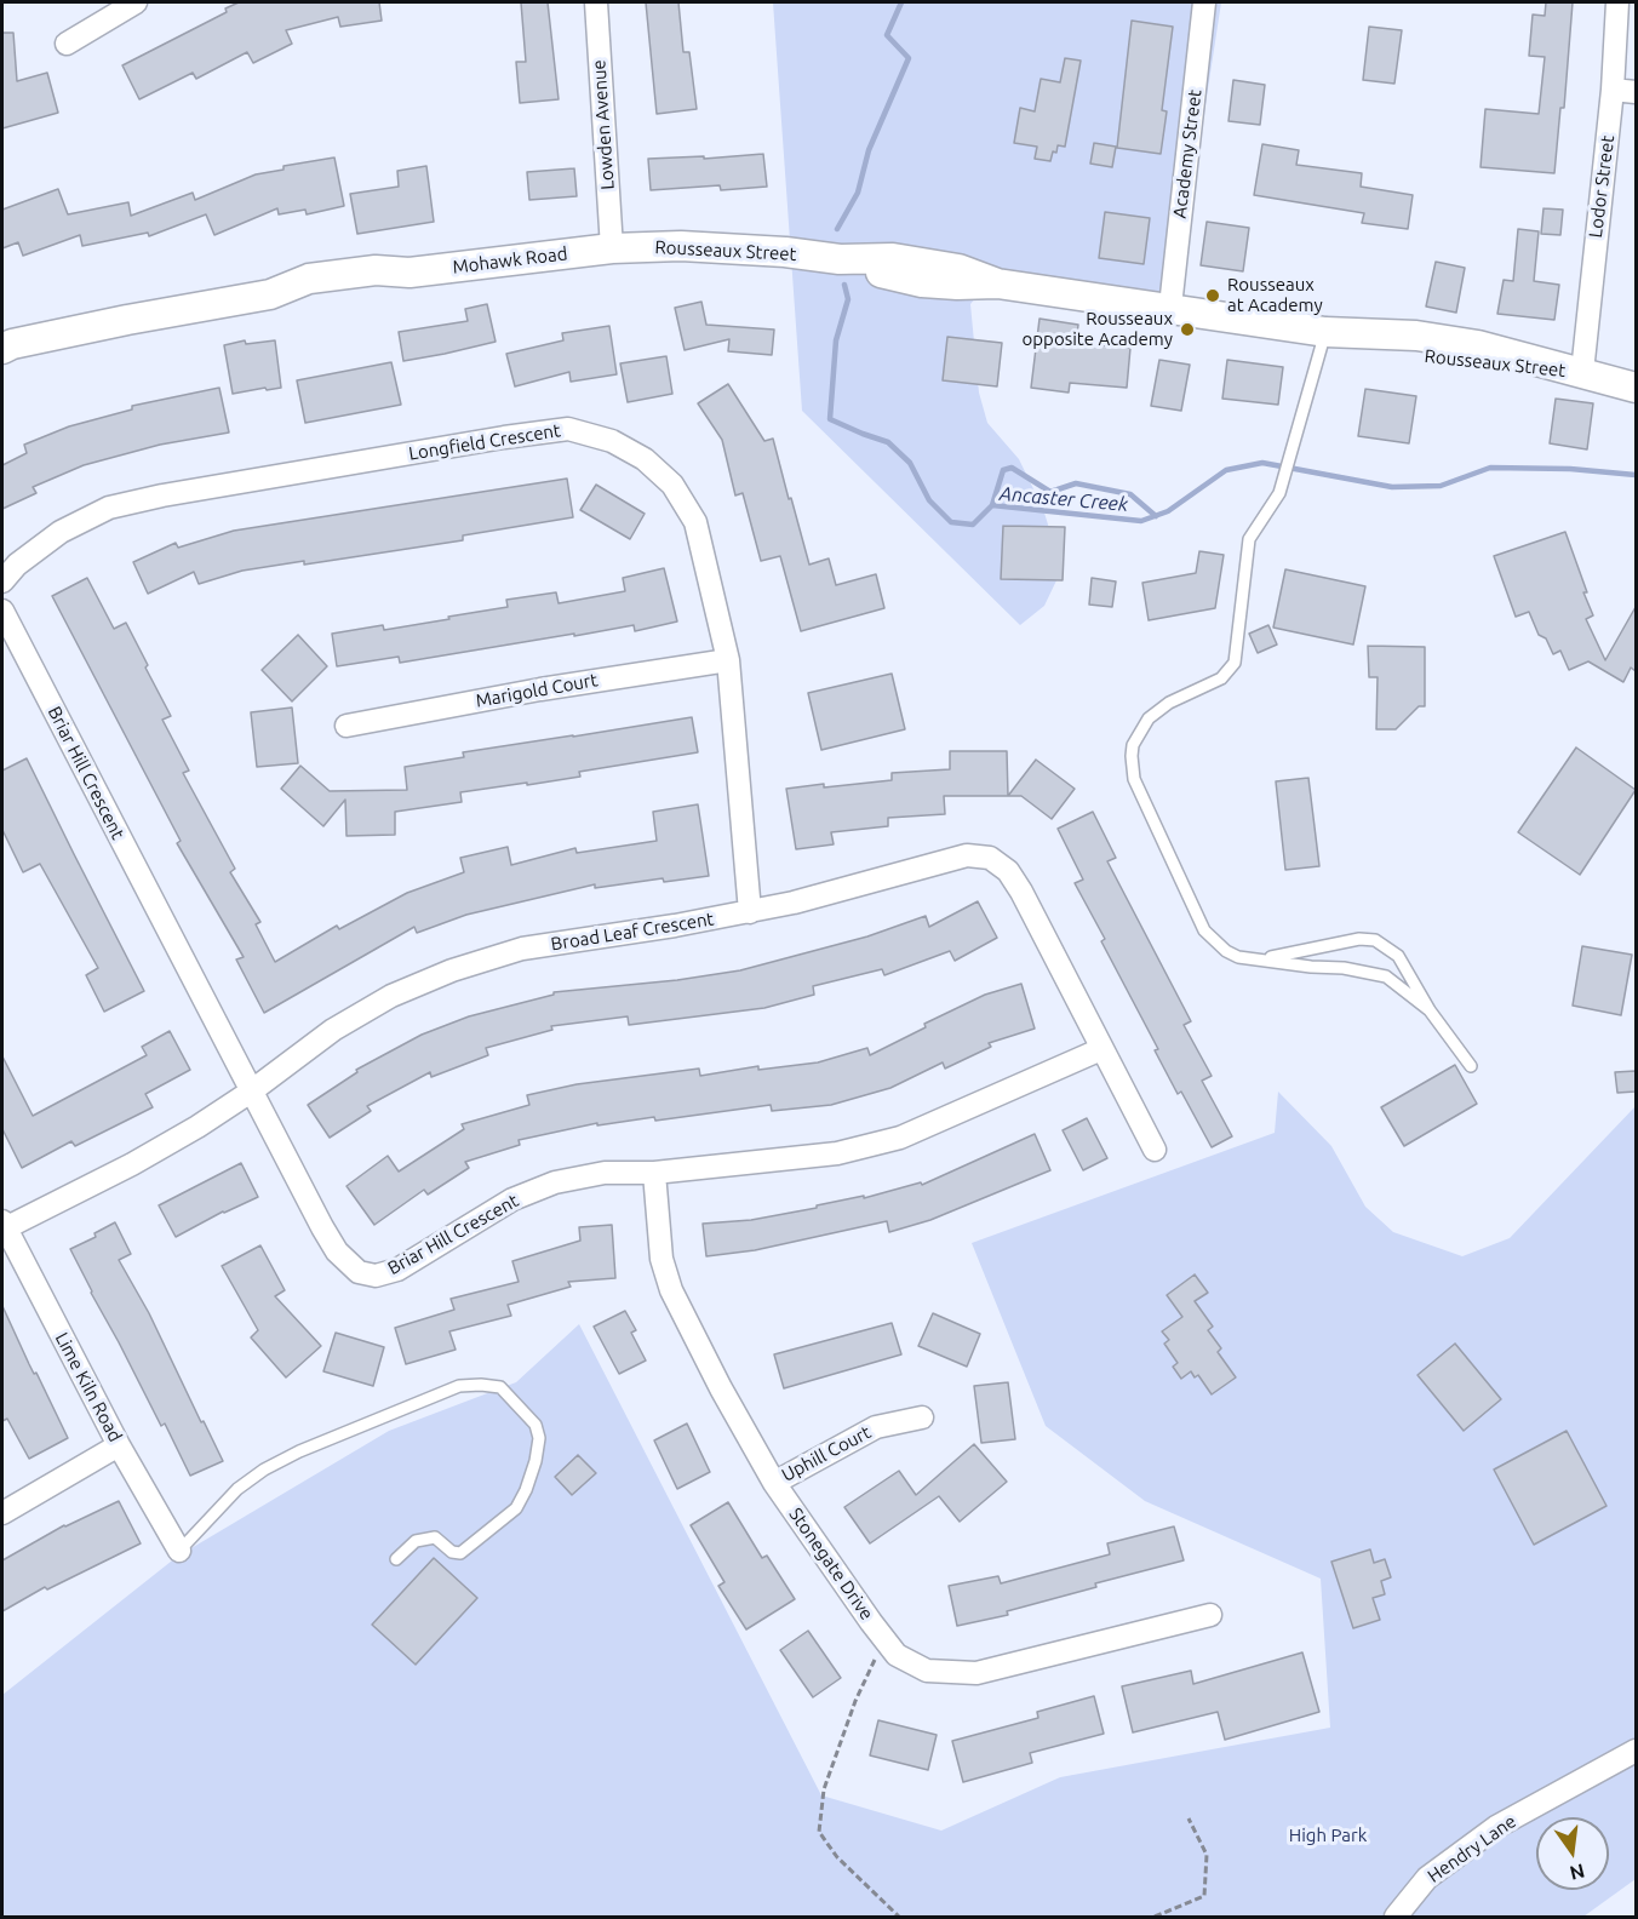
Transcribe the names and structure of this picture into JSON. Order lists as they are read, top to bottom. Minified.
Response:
{"streets":{"main road":["Rousseaux Street","Mohawk Road"],"street":["Lowden Avenue","Academy Street","Lodor Street","Longfield Crescent","Marigold Court","Briar Hill Crescent","Broad Leaf Crescent","Lime Kiln Road","Uphill Court","Stonegate Drive","Hendry Lane"]},"crossings":[["Lowden Avenue","Rousseaux Street"],["Lowden Avenue","Mohawk Road"],["Academy Street","Rousseaux Street"],["Lodor Street","Rousseaux Street"],["Rousseaux Street","Mohawk Road"],["Longfield Crescent","Marigold Court"],["Longfield Crescent","Broad Leaf Crescent"],["Briar Hill Crescent","Broad Leaf Crescent"],["Briar Hill Crescent","Stonegate Drive"],["Broad Leaf Crescent","Lime Kiln Road"],["Uphill Court","Stonegate Drive"]],"water":["Ancaster Creek"],"parks":["High Park"],"places":["Rousseaux at Academy","Rousseaux opposite Academy"],"north":"bottom"}
